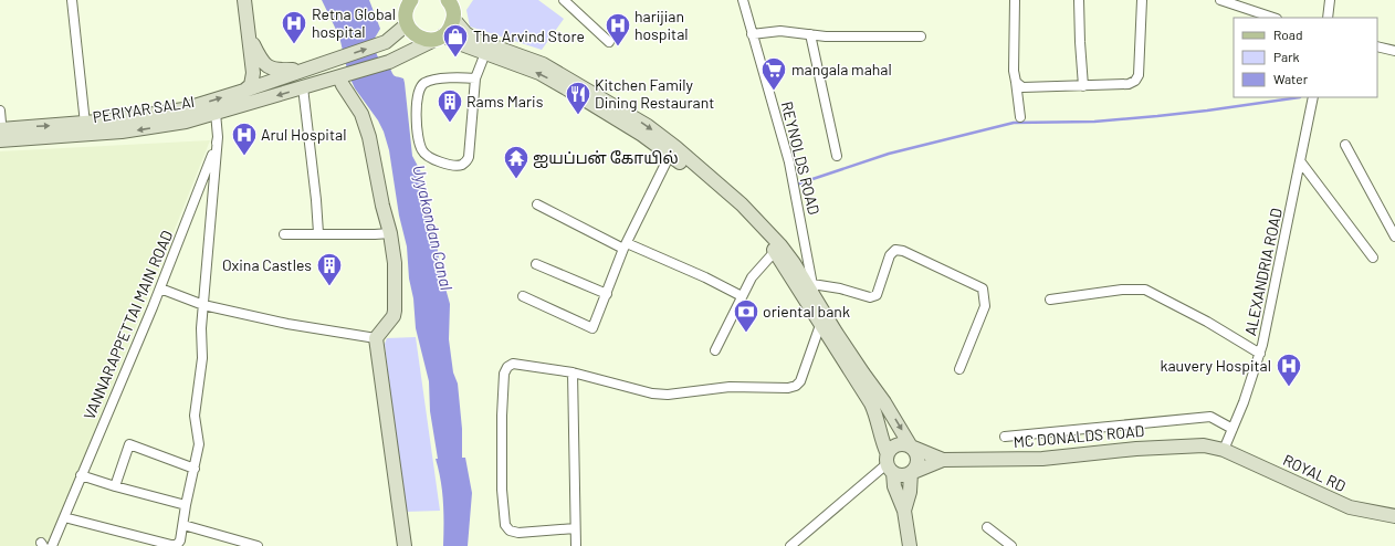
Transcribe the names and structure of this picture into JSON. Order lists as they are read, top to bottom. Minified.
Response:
{"streets":{"main road":["PERIYAR SALAI","MC DONALDS ROAD","ROYAL RD"],"street":["REYNOLDS ROAD","ALEXANDRIA ROAD","VANNARAPPETTAI MAIN ROAD"]},"crossings":[["PERIYAR SALAI","VANNARAPPETTAI MAIN ROAD"],["ALEXANDRIA ROAD","MC DONALDS ROAD"],["ALEXANDRIA ROAD","ROYAL RD"],["MC DONALDS ROAD","ROYAL RD"]],"water":["Uyyakondan Canal"],"places":{"hospital":["Retna Global hospital","harijian hospital","Arul Hospital","kauvery Hospital"],"shop":["The Arvind Store"],"supermarket":["mangala mahal"],"restaurant":["Kitchen Family Dining Restaurant"],"building":["Rams Maris","Oxina Castles"],"temple":["ஐயப்பன் கோயில்"],"bank":["oriental bank"]},"legend":["Road","Park","Water"]}
